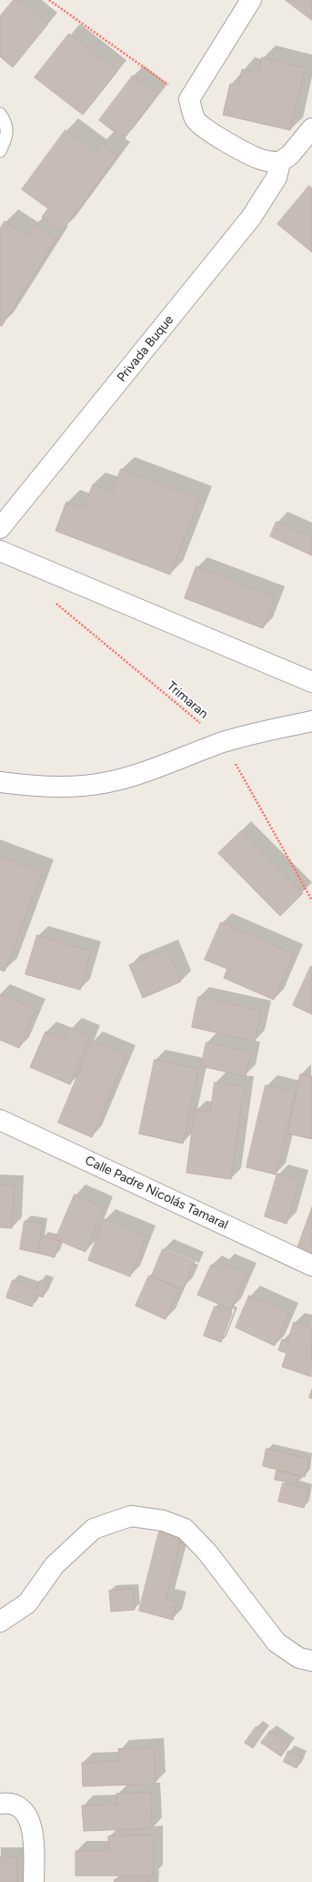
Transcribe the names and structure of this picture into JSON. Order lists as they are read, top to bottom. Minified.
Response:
{"streets":{"street":["Privada Buque","Calle Padre Nicolás Tamaral"],"path":["Trimaran"]}}
